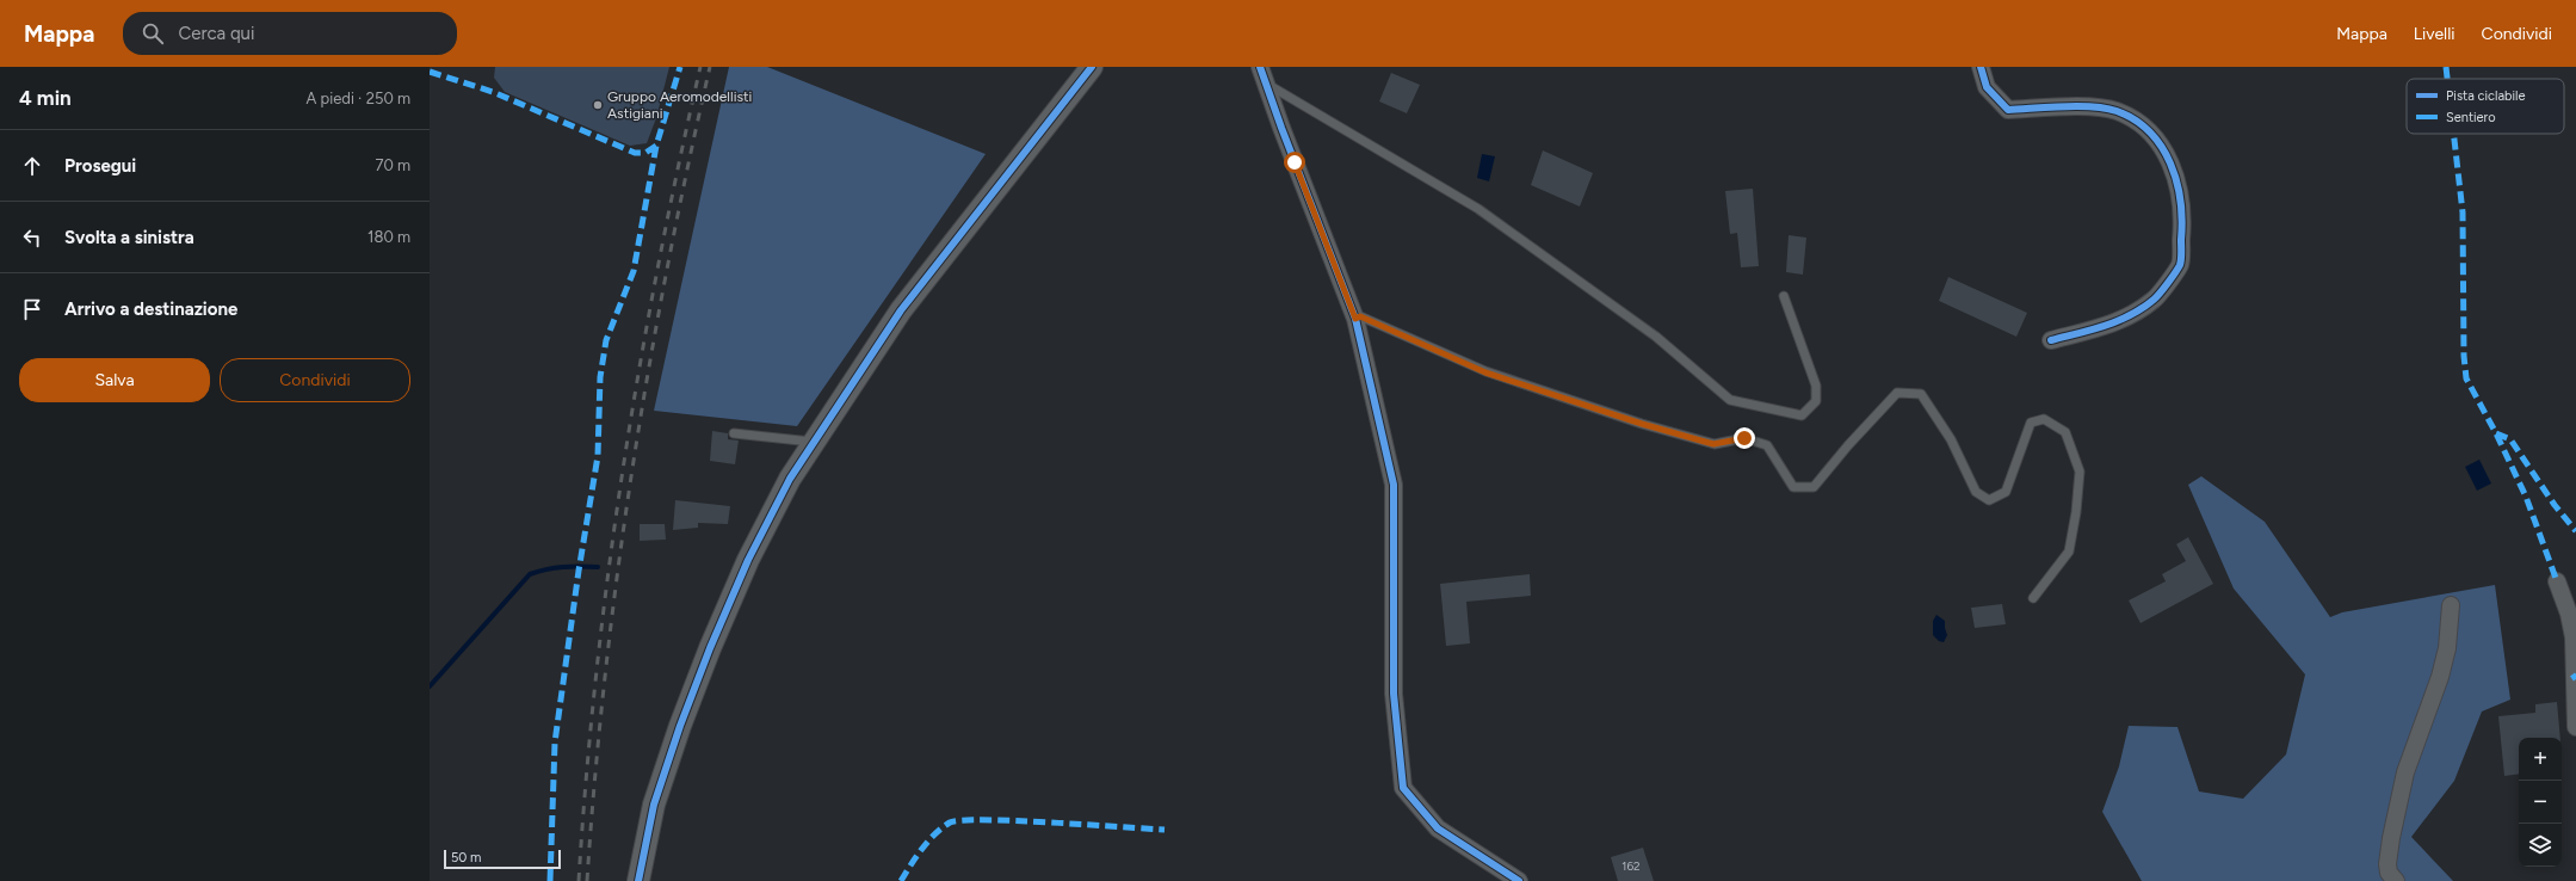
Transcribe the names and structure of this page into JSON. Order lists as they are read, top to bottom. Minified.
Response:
{"places":["Gruppo Aeromodellisti Astigiani"],"house_numbers":["162"],"legend":["Pista ciclabile","Sentiero"],"scale_bar":"50 m","page":{"header":"Mappa","search":"Cerca qui","nav":["Mappa","Livelli","Condividi"],"heading":["4 min","A piedi · 250 m"],"list":[["Prosegui","70 m"],["Svolta a sinistra","180 m"],"Arrivo a destinazione"],"buttons":["Salva","Condividi"],"map_buttons":["+","−"],"scale":"50 m"}}
